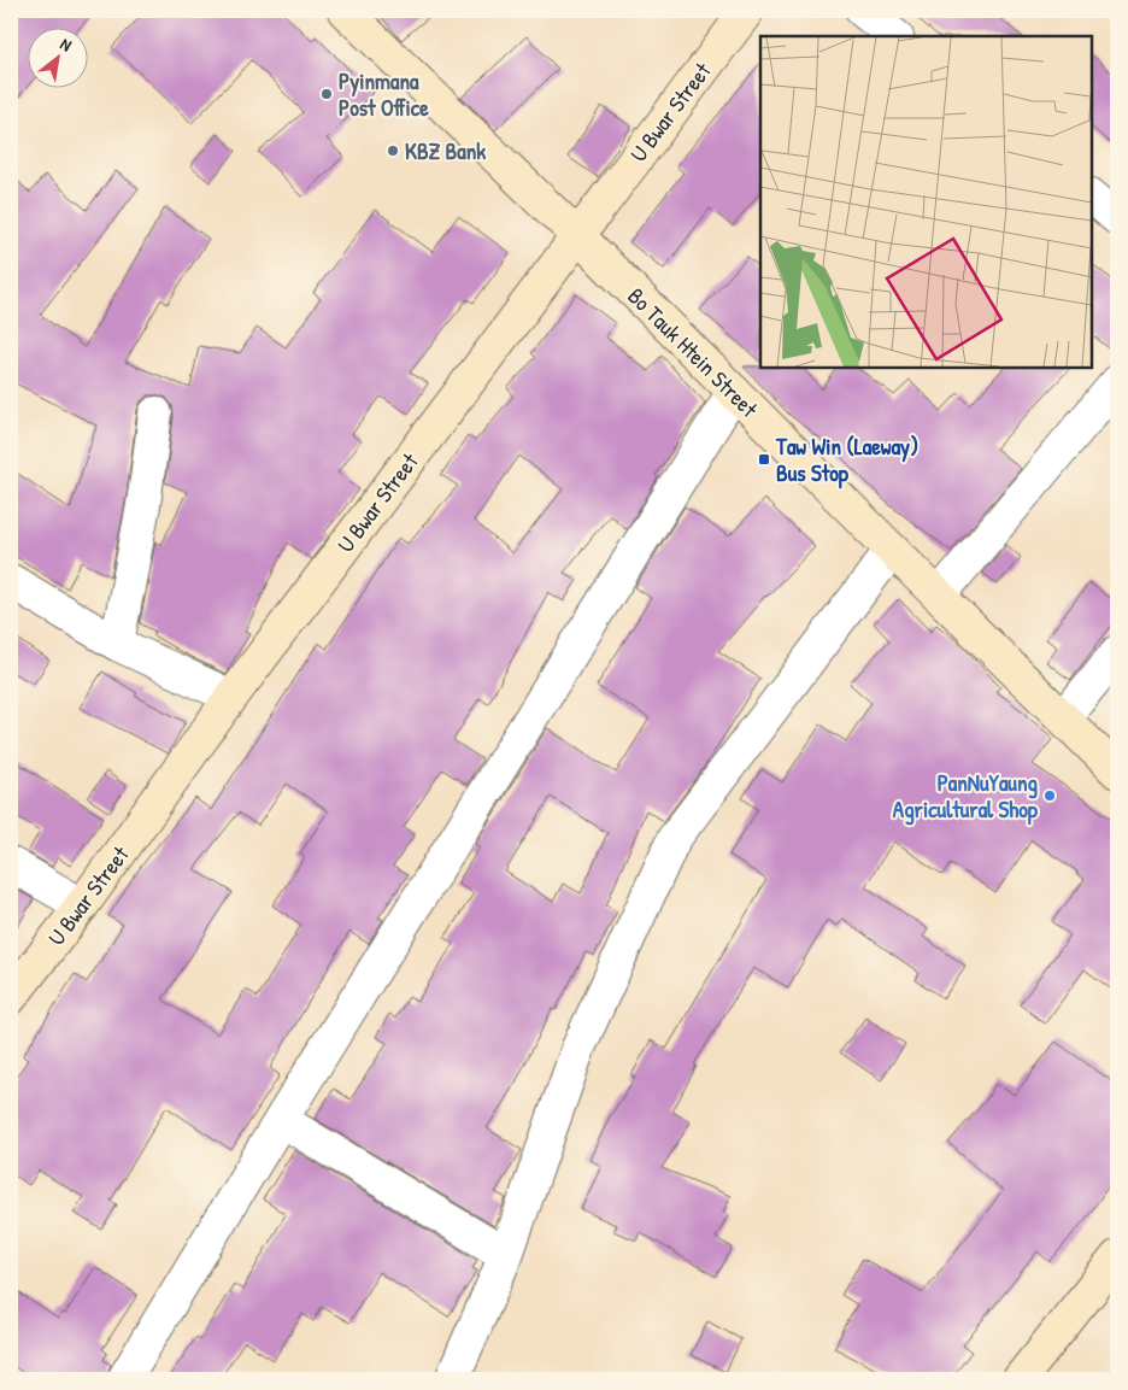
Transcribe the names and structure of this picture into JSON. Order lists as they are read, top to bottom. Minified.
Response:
{"streets":{"street":["U Bwar Street","Bo Tauk Htein Street"]},"crossings":[["U Bwar Street","Bo Tauk Htein Street"]],"places":{"other":["Pyinmana Post Office","KBZ Bank","PanNuYaung Agricultural Shop"],"transit":["Taw Win (Laeway) Bus Stop"]},"north":"top right"}
